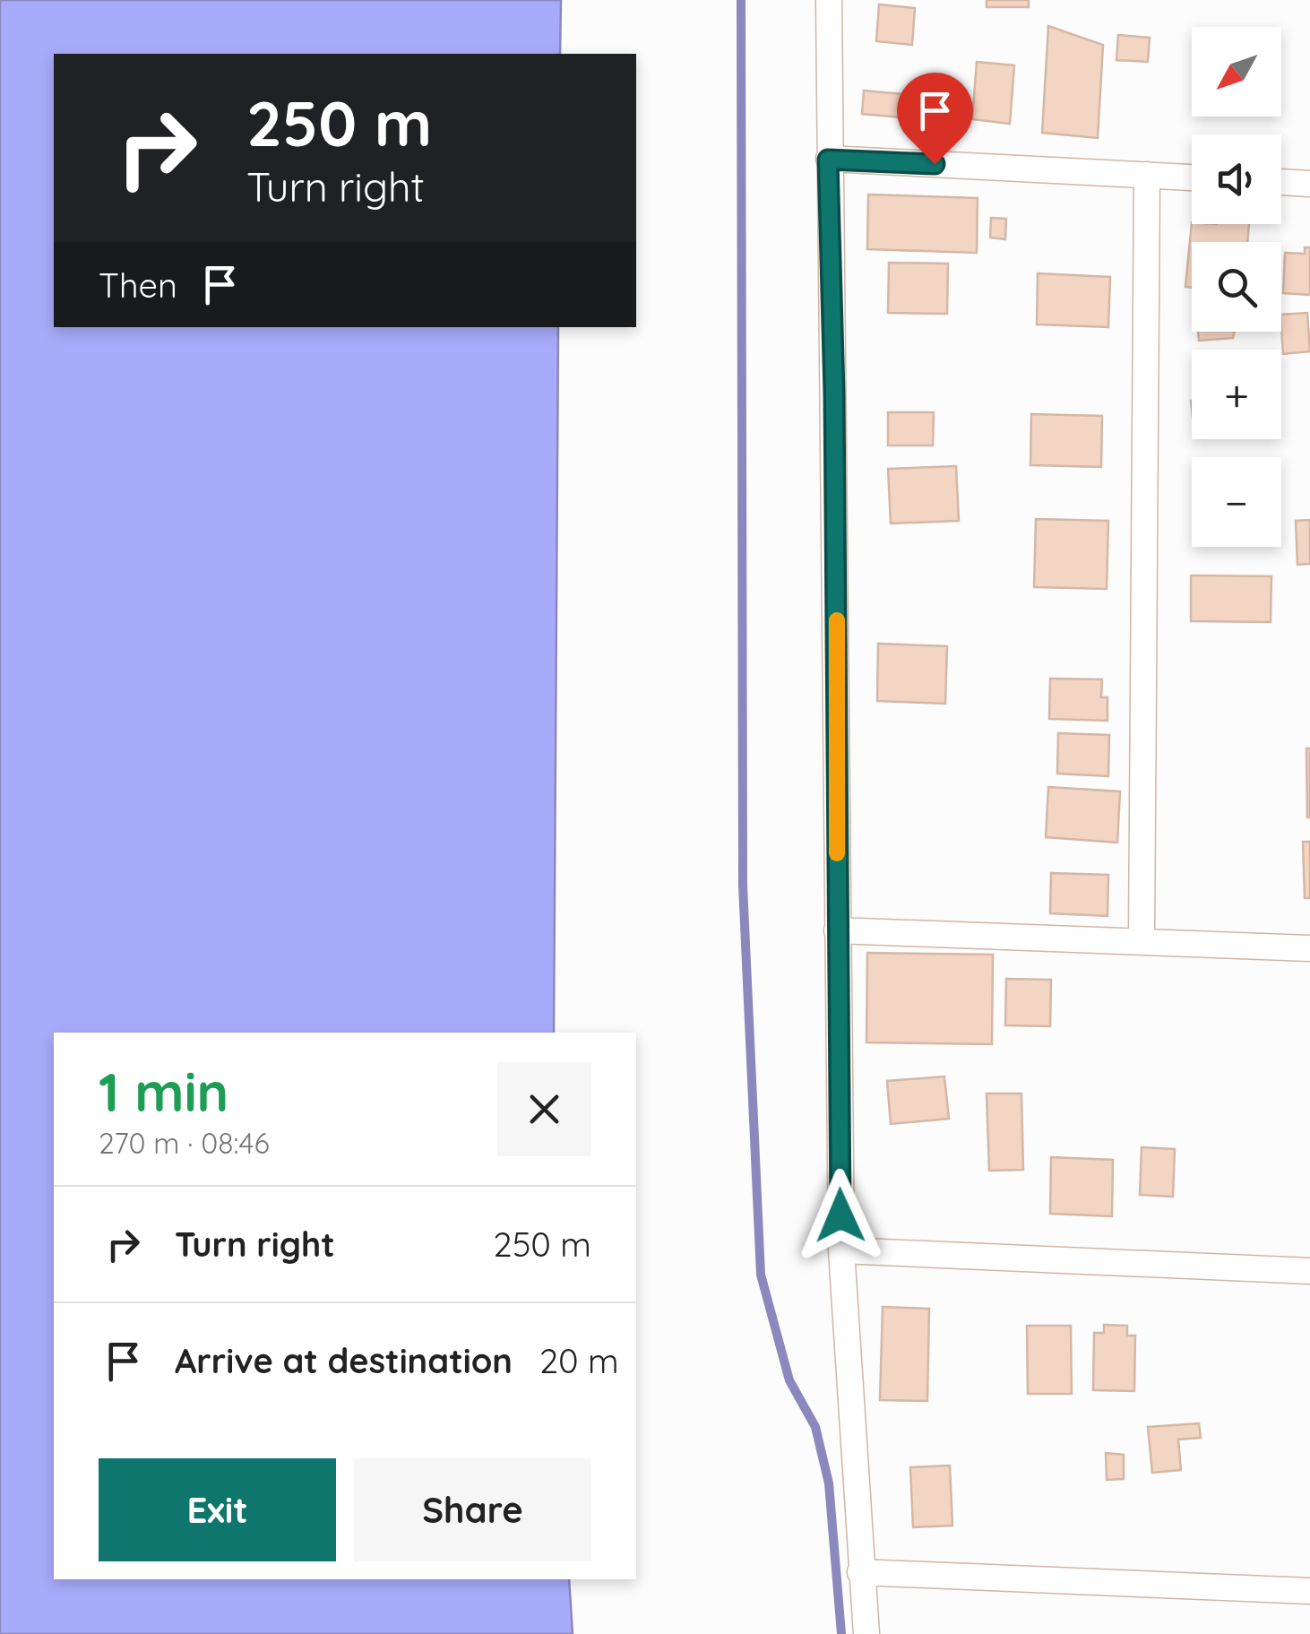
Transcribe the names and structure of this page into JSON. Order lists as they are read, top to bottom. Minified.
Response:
{"north":"bottom left","page":{"map_buttons":["+","−"],"turn":["250 m","Turn right"],"then":"Then","heading":["1 min","270 m · 08:46"],"list":[{"name":"Turn right","value":"250 m"},{"name":"Arrive at destination","value":"20 m"}],"buttons":["Exit","Share"]}}
